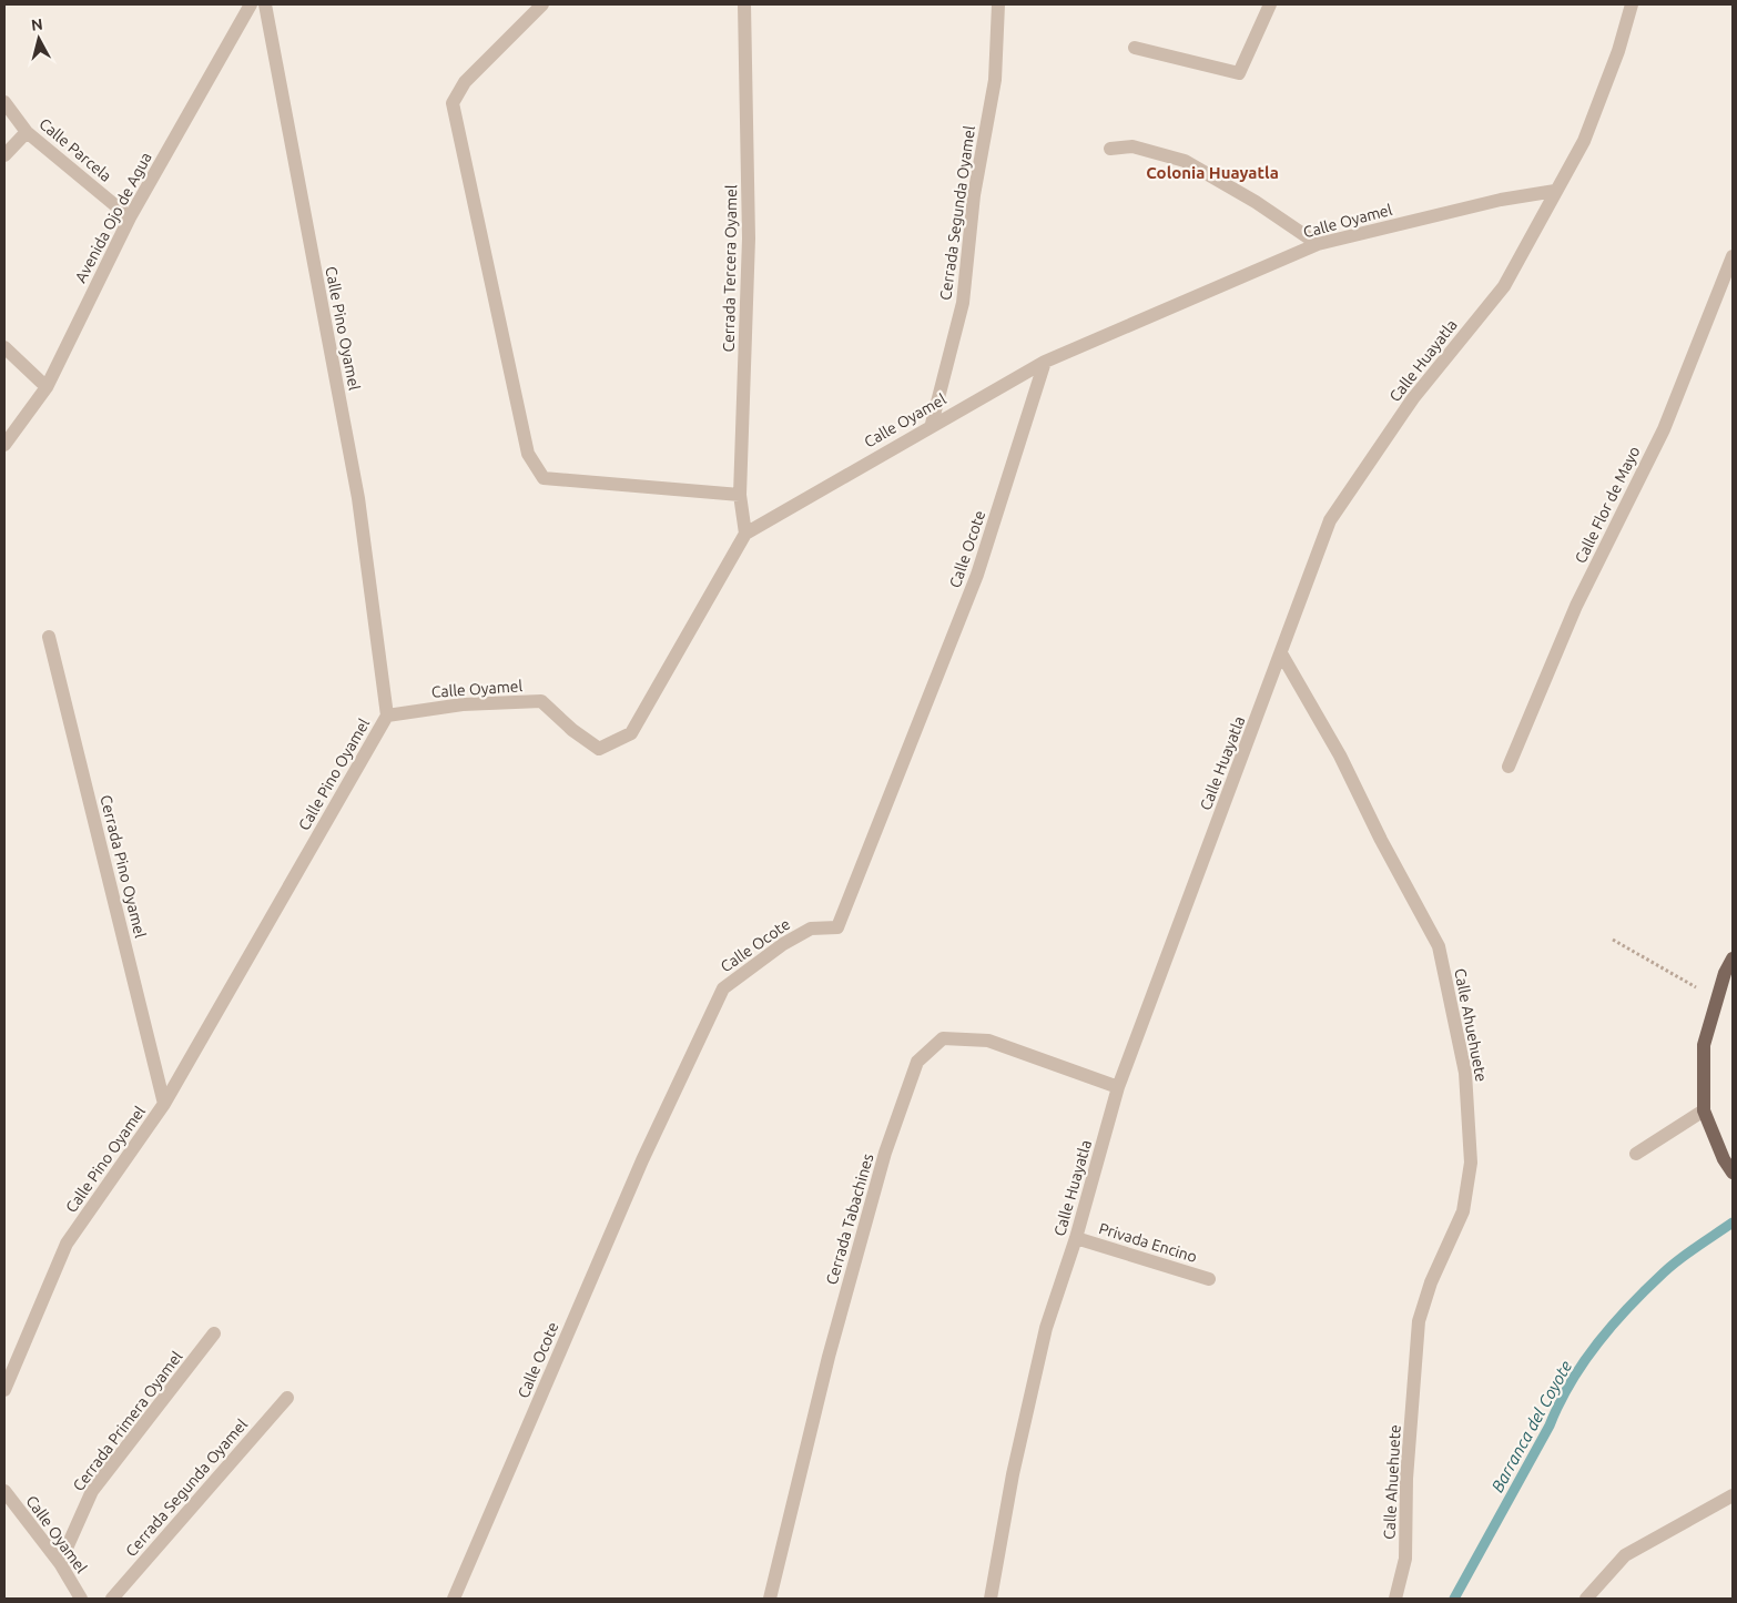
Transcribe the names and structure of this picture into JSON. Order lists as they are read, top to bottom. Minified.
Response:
{"streets":{"street":["Calle Parcela","Cerrada Segunda Oyamel","Avenida Ojo de Agua","Calle Oyamel","Cerrada Tercera Oyamel","Calle Pino Oyamel","Calle Huayatla","Calle Flor de Mayo","Calle Ocote","Cerrada Pino Oyamel","Calle Ahuehuete","Cerrada Tabachines","Privada Encino","Cerrada Primera Oyamel"]},"crossings":[["Calle Parcela","Avenida Ojo de Agua"],["Cerrada Segunda Oyamel","Calle Oyamel"],["Calle Oyamel","Cerrada Tercera Oyamel"],["Calle Oyamel","Calle Pino Oyamel"],["Calle Oyamel","Calle Huayatla"],["Calle Oyamel","Calle Ocote"],["Calle Oyamel","Cerrada Primera Oyamel"],["Calle Pino Oyamel","Cerrada Pino Oyamel"],["Calle Huayatla","Calle Ahuehuete"],["Calle Huayatla","Cerrada Tabachines"],["Calle Huayatla","Privada Encino"]],"districts":["Colonia Huayatla"],"water":["Barranca del Coyote"],"north":"top"}
